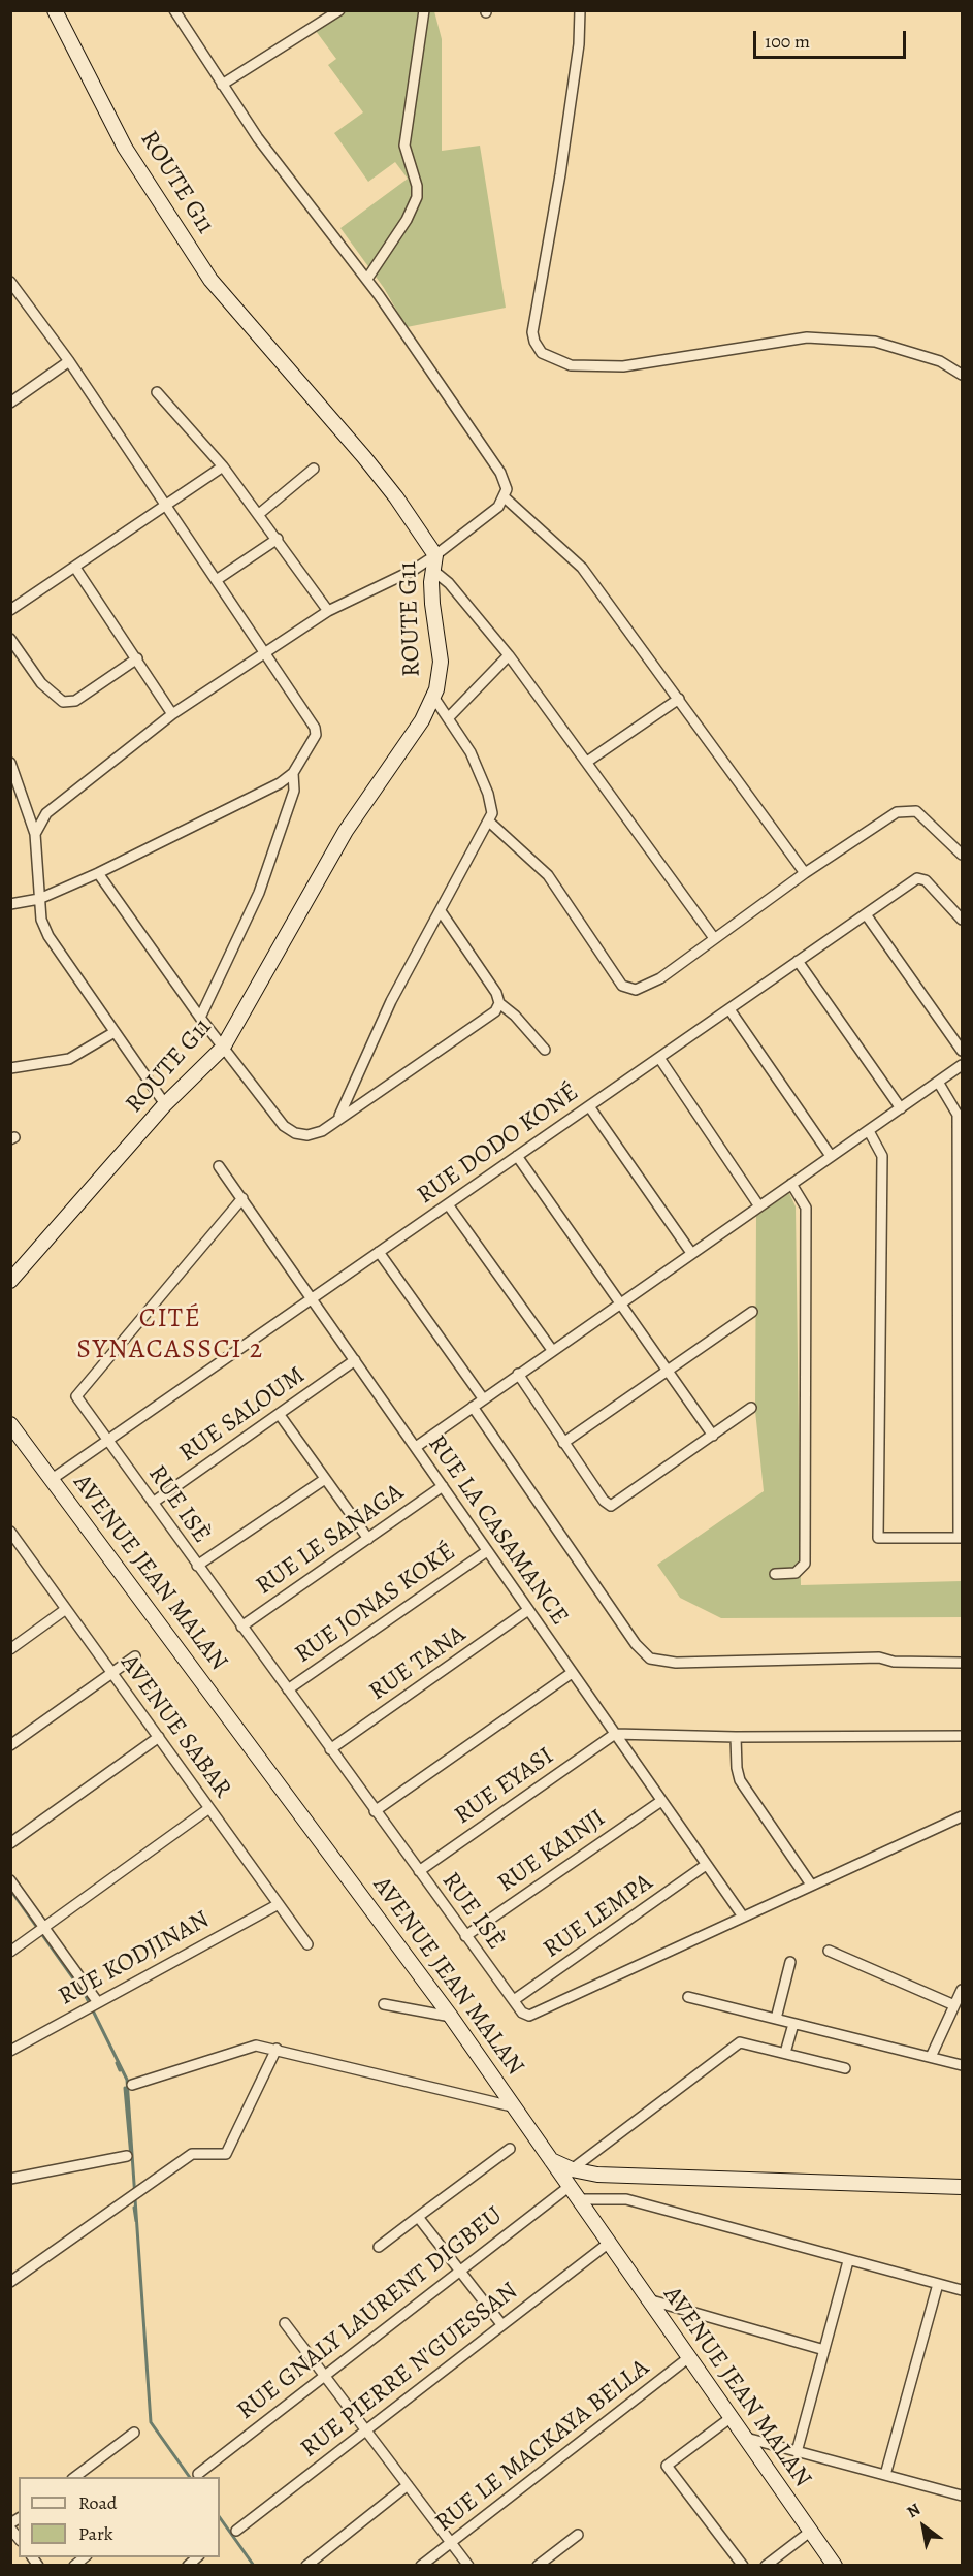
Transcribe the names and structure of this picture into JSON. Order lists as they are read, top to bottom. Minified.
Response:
{"streets":{"street":["ROUTE G11","RUE DODO KONÉ","RUE SALOUM","RUE ISÈ","RUE LA CASAMANCE","RUE LE SANAGA","AVENUE JEAN MALAN","RUE JONAS KOKÉ","RUE TANA","AVENUE SABAR","RUE EYASI","RUE KAINJI","RUE LEMPA","RUE KODJINAN","RUE GNALY LAURENT DIGBEU","RUE PIERRE N'GUESSAN","RUE LE MACKAYA BELLA"]},"crossings":[["RUE DODO KONÉ","RUE ISÈ"],["RUE DODO KONÉ","RUE LA CASAMANCE"],["RUE DODO KONÉ","AVENUE JEAN MALAN"],["RUE SALOUM","RUE ISÈ"],["RUE SALOUM","RUE LA CASAMANCE"],["RUE ISÈ","RUE LA CASAMANCE"],["RUE ISÈ","RUE LE SANAGA"],["RUE ISÈ","RUE JONAS KOKÉ"],["RUE ISÈ","RUE TANA"],["RUE ISÈ","RUE EYASI"],["RUE ISÈ","RUE KAINJI"],["RUE ISÈ","RUE LEMPA"],["RUE LA CASAMANCE","RUE LE SANAGA"],["RUE LA CASAMANCE","RUE JONAS KOKÉ"],["RUE LA CASAMANCE","RUE TANA"],["RUE LA CASAMANCE","RUE EYASI"],["RUE LA CASAMANCE","RUE KAINJI"],["RUE LA CASAMANCE","RUE LEMPA"],["AVENUE JEAN MALAN","RUE GNALY LAURENT DIGBEU"],["AVENUE JEAN MALAN","RUE PIERRE N'GUESSAN"],["AVENUE JEAN MALAN","RUE LE MACKAYA BELLA"],["AVENUE SABAR","RUE KODJINAN"]],"districts":["CITÉ SYNACASSCI 2"],"legend":["Road","Park"],"scale_bar":"100 m","north":"top left"}
